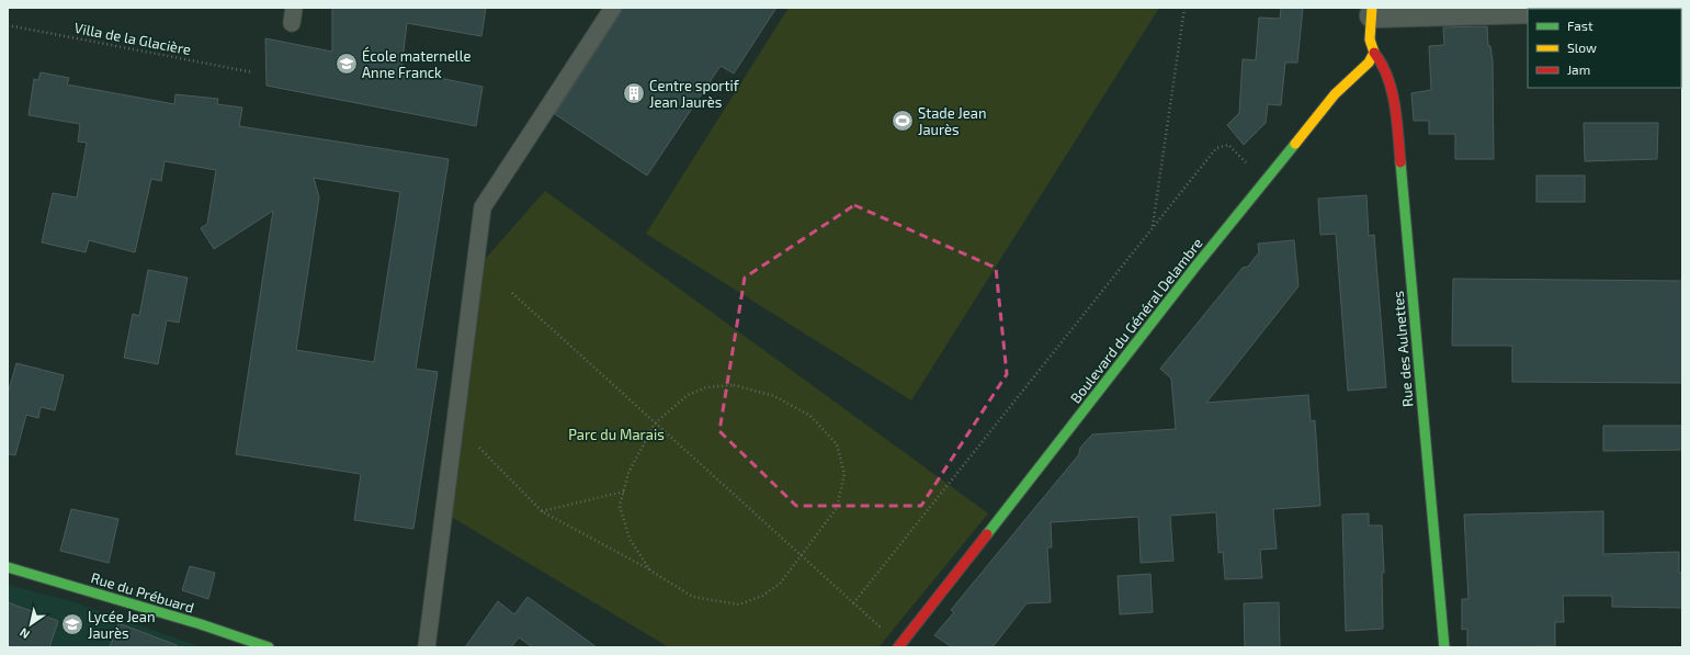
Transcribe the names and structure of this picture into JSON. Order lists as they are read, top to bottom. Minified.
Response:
{"streets":{"street":["Boulevard du Général Delambre","Rue des Aulnettes","Rue du Prébuard"],"path":["Villa de la Glacière"]},"crossings":[["Boulevard du Général Delambre","Rue des Aulnettes"]],"parks":["Parc du Marais"],"places":{"school or university":["École maternelle Anne Franck","Lycée Jean Jaurès"],"building":["Centre sportif Jean Jaurès"],"sports":["Stade Jean Jaurès"]},"legend":["Fast","Slow","Jam"],"north":"bottom left"}
